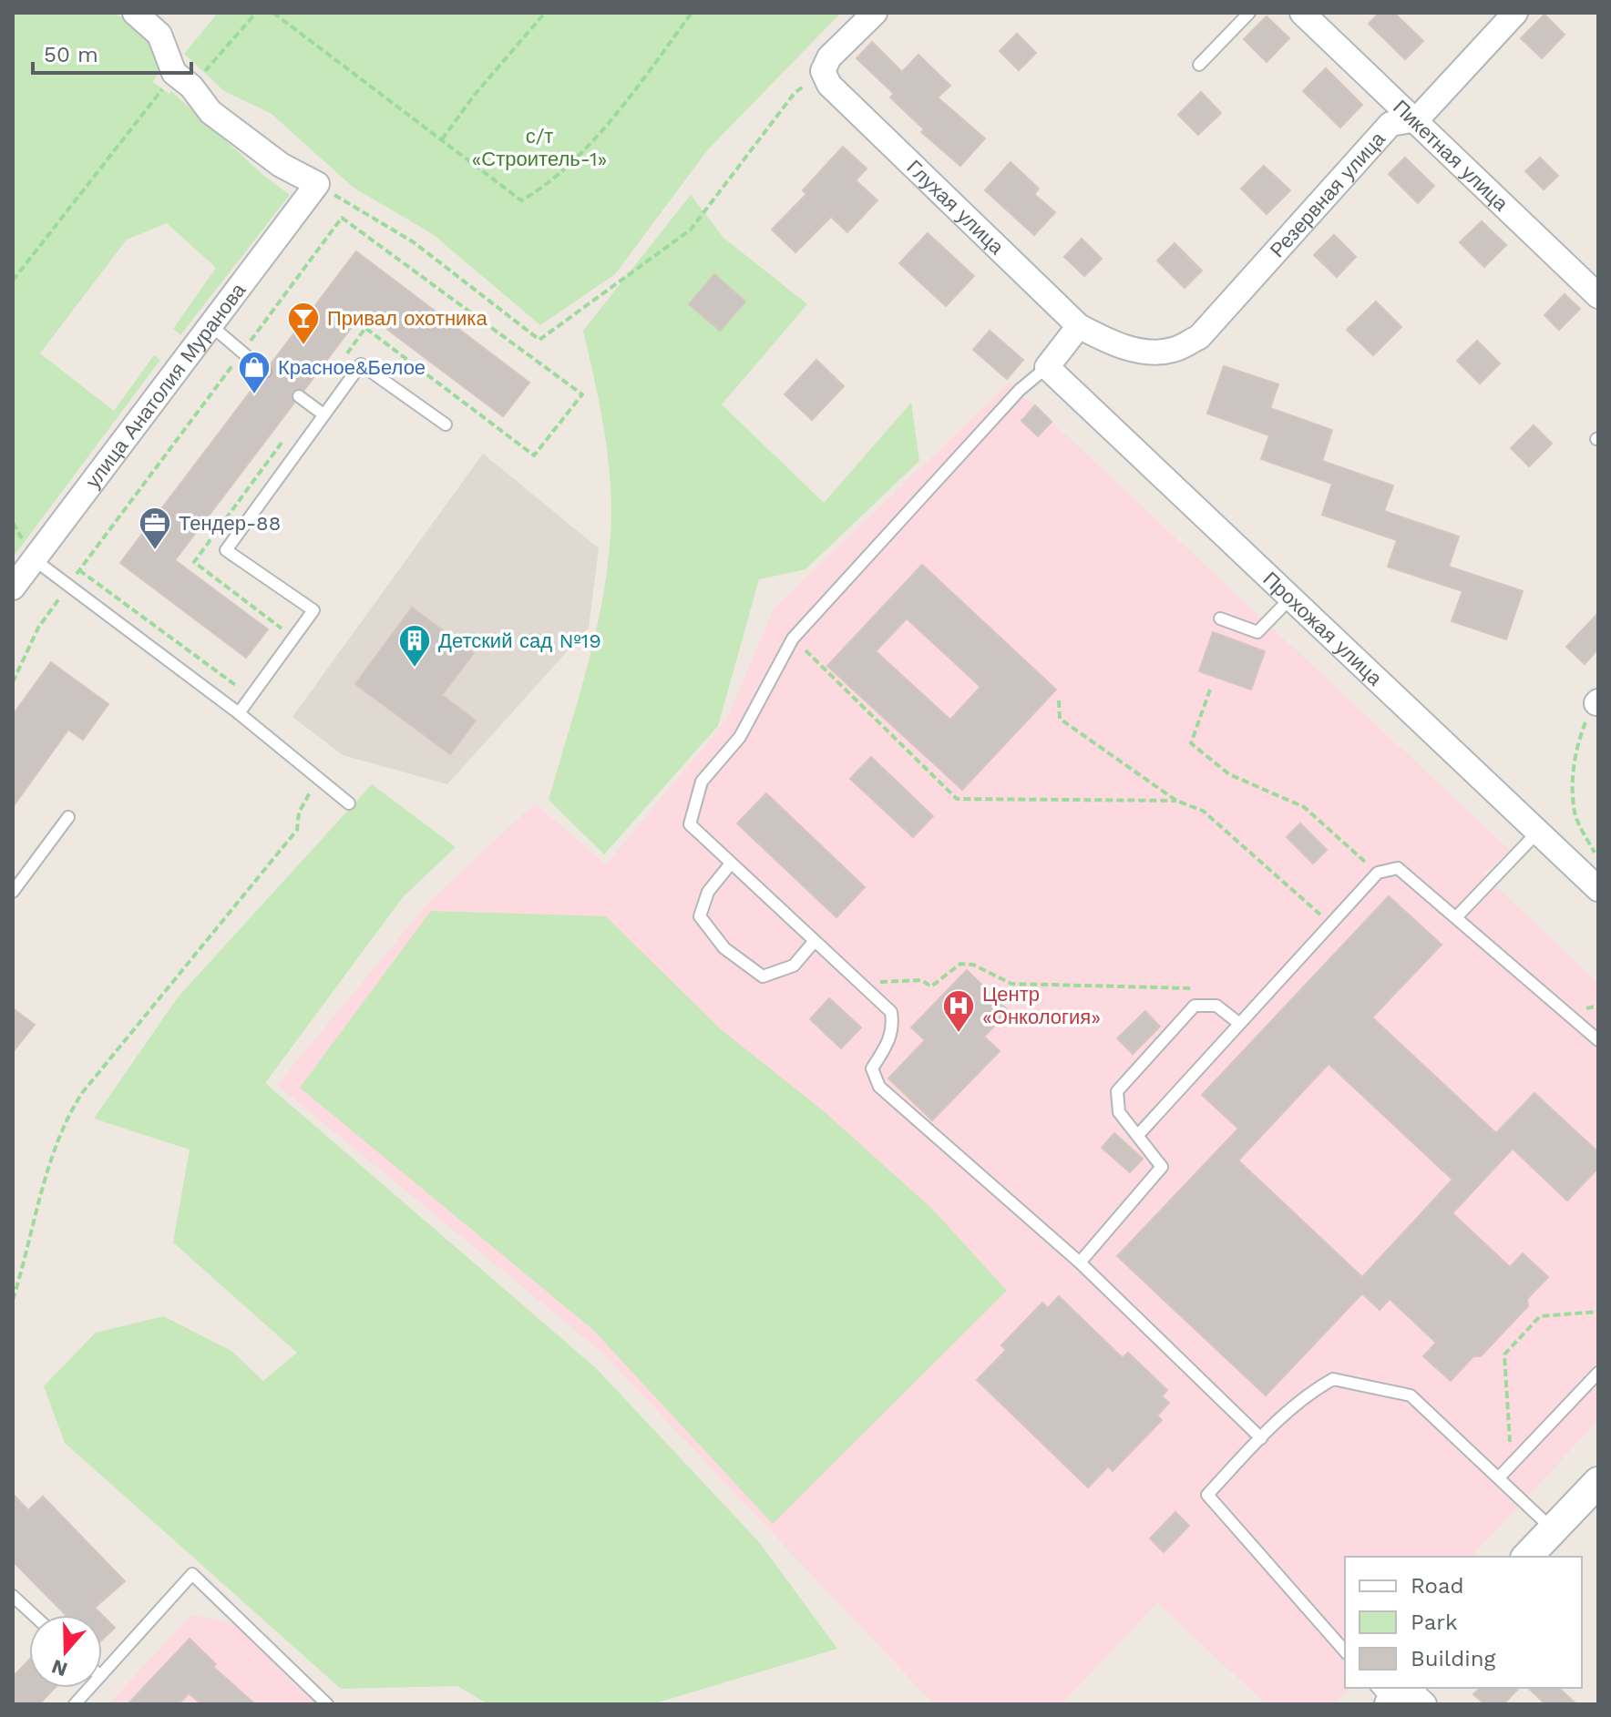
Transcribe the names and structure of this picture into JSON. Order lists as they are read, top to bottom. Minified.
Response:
{"streets":{"street":["Пикетная улица","Резервная улица","Глухая улица","улица Анатолия Муранова","Прохожая улица"]},"crossings":[["Пикетная улица","Резервная улица"],["Резервная улица","Глухая улица"]],"parks":["с/т «Строитель-1»"],"places":{"bar":["Привал охотника"],"shop":["Красное&Белое"],"office":["Тендер-88"],"building":["Детский сад №19"],"hospital":["Центр «Онкология»"]},"legend":["Road","Park","Building"],"scale_bar":"50 m","north":"bottom"}
